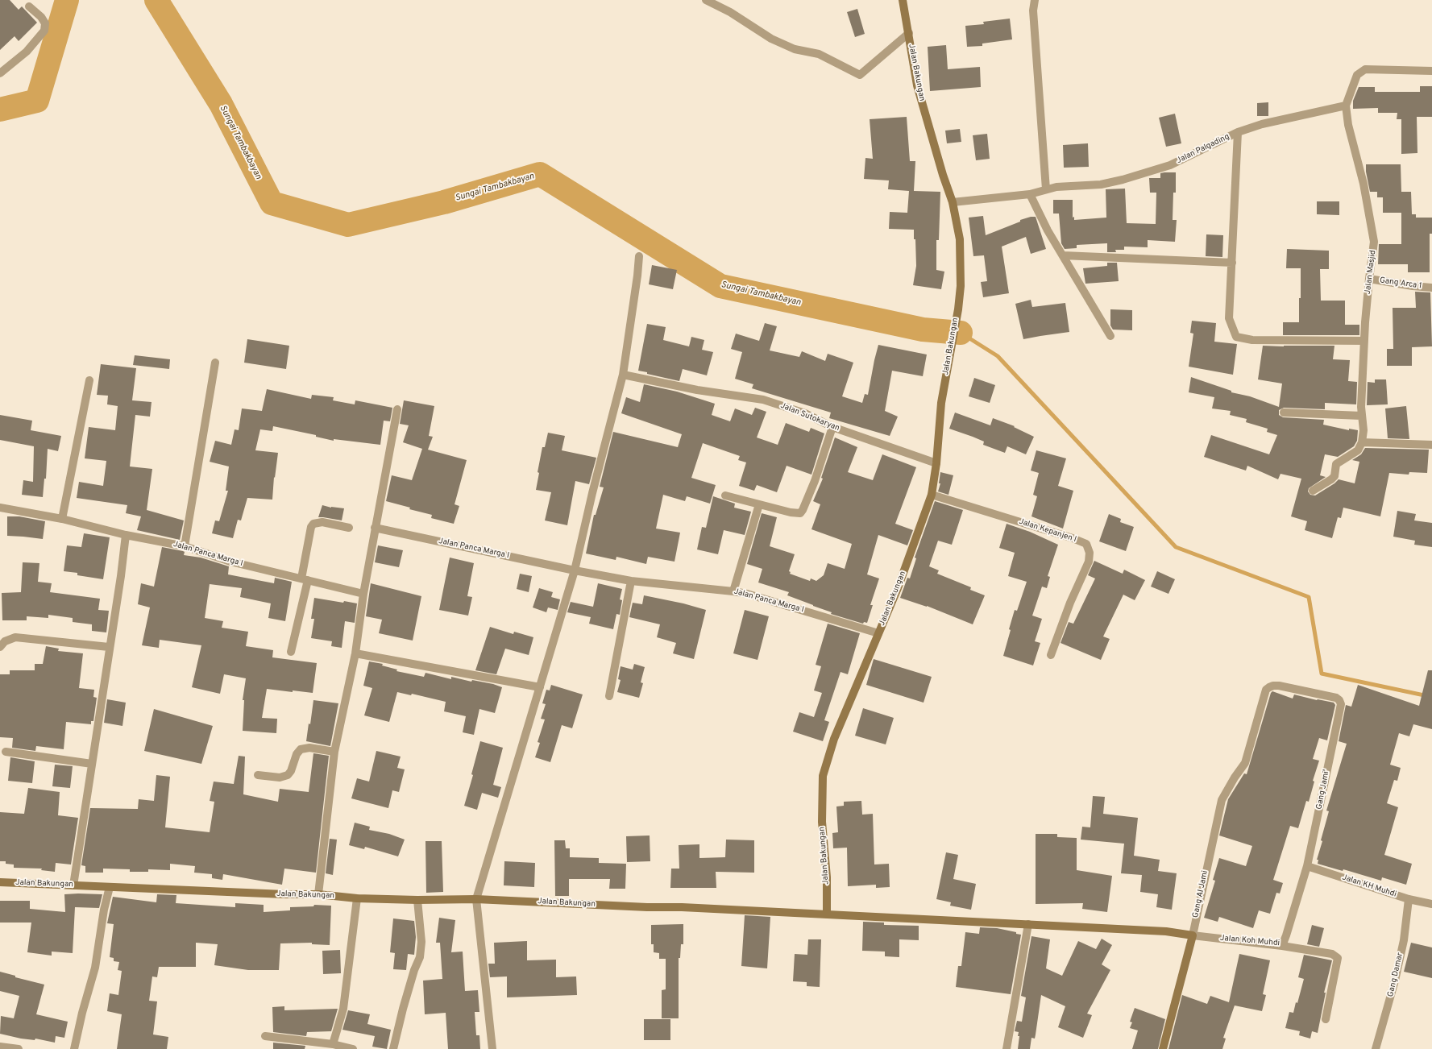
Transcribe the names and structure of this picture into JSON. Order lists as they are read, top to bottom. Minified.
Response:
{"streets":{"main road":["Jalan Bakungan"],"street":["Jalan Palgading","Jalan Masjid","Gang Arca 1","Jalan Sutokaryan","Jalan Kepanjen I","Jalan Panca Marga I","Gang Jami'","Jalan KH Muhdi","Gang Al Jami","Jalan Koh Muhdi","Gang Damar"]},"crossings":[["Jalan Bakungan","Jalan Palgading"],["Jalan Bakungan","Jalan Sutokaryan"],["Jalan Bakungan","Jalan Kepanjen I"],["Jalan Bakungan","Jalan Panca Marga I"],["Jalan Palgading","Jalan Masjid"],["Jalan Masjid","Gang Arca 1"],["Gang Jami'","Jalan KH Muhdi"],["Gang Jami'","Gang Al Jami"],["Gang Jami'","Jalan Koh Muhdi"],["Jalan KH Muhdi","Jalan Koh Muhdi"],["Jalan KH Muhdi","Gang Damar"],["Gang Al Jami","Jalan Koh Muhdi"]],"water":["Sungai Tambakbayan"]}
